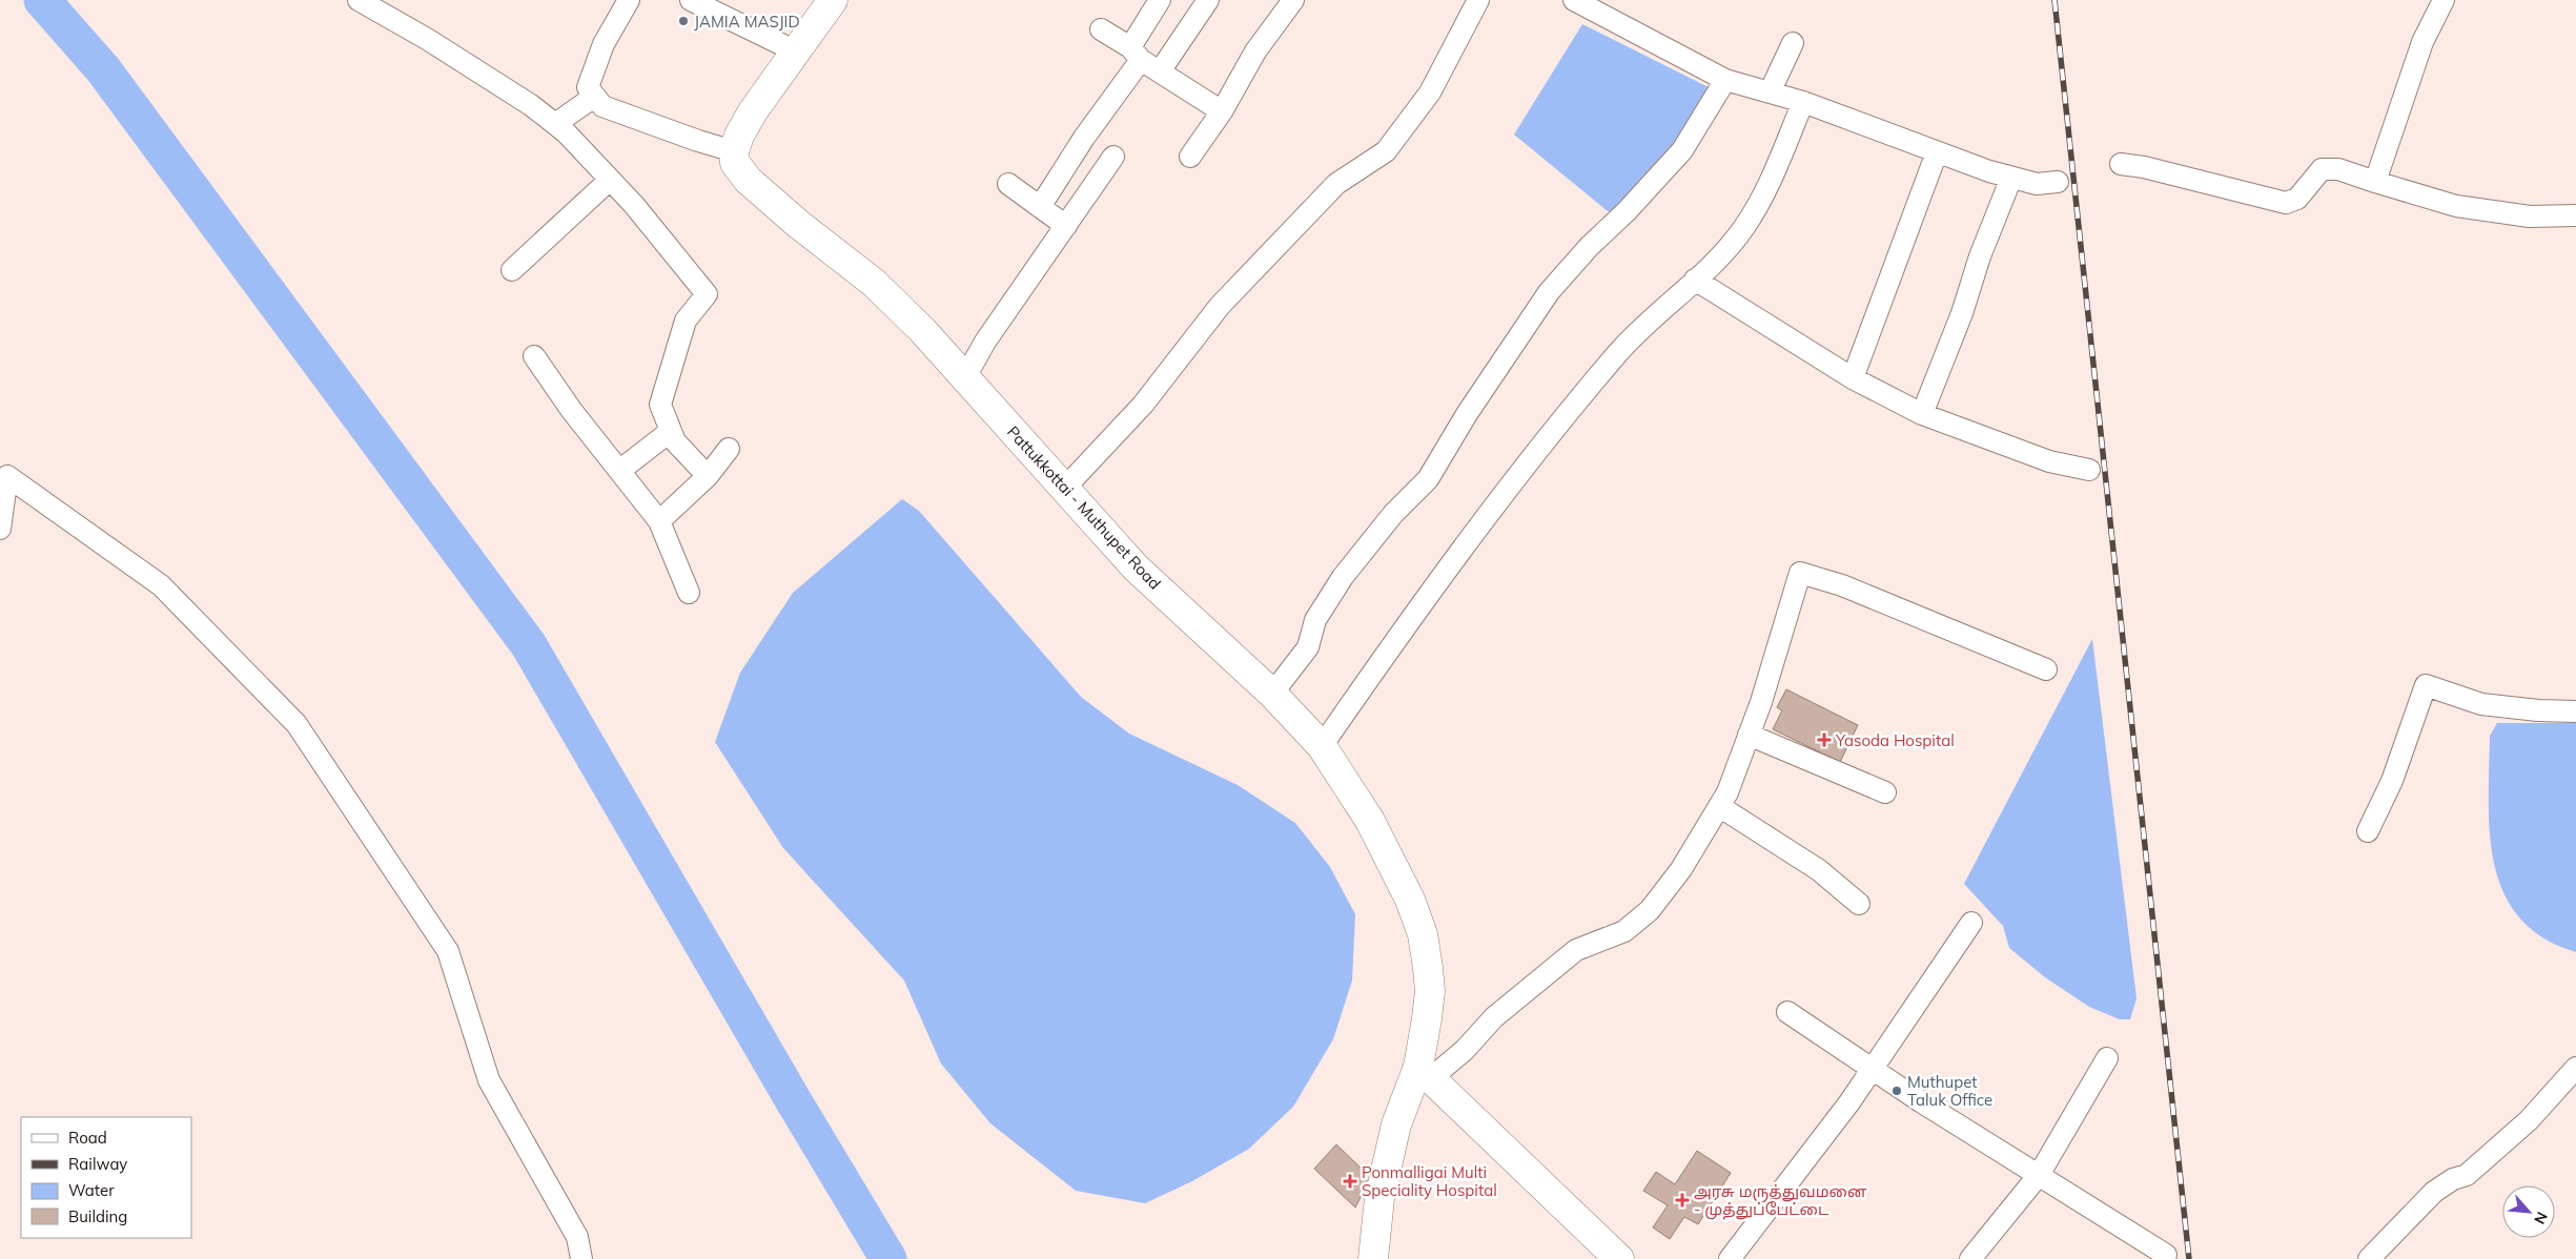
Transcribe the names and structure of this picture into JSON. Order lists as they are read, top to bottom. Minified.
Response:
{"streets":{"main road":["Pattukkottai - Muthupet Road"]},"places":{"other":["JAMIA MASJID","Muthupet Taluk Office"],"health":["Yasoda Hospital","Ponmalligai Multi Speciality Hospital","அரசு மருத்துவமனை - முத்துப்பேட்டை"]},"legend":["Road","Railway","Water","Building"],"north":"bottom right"}
